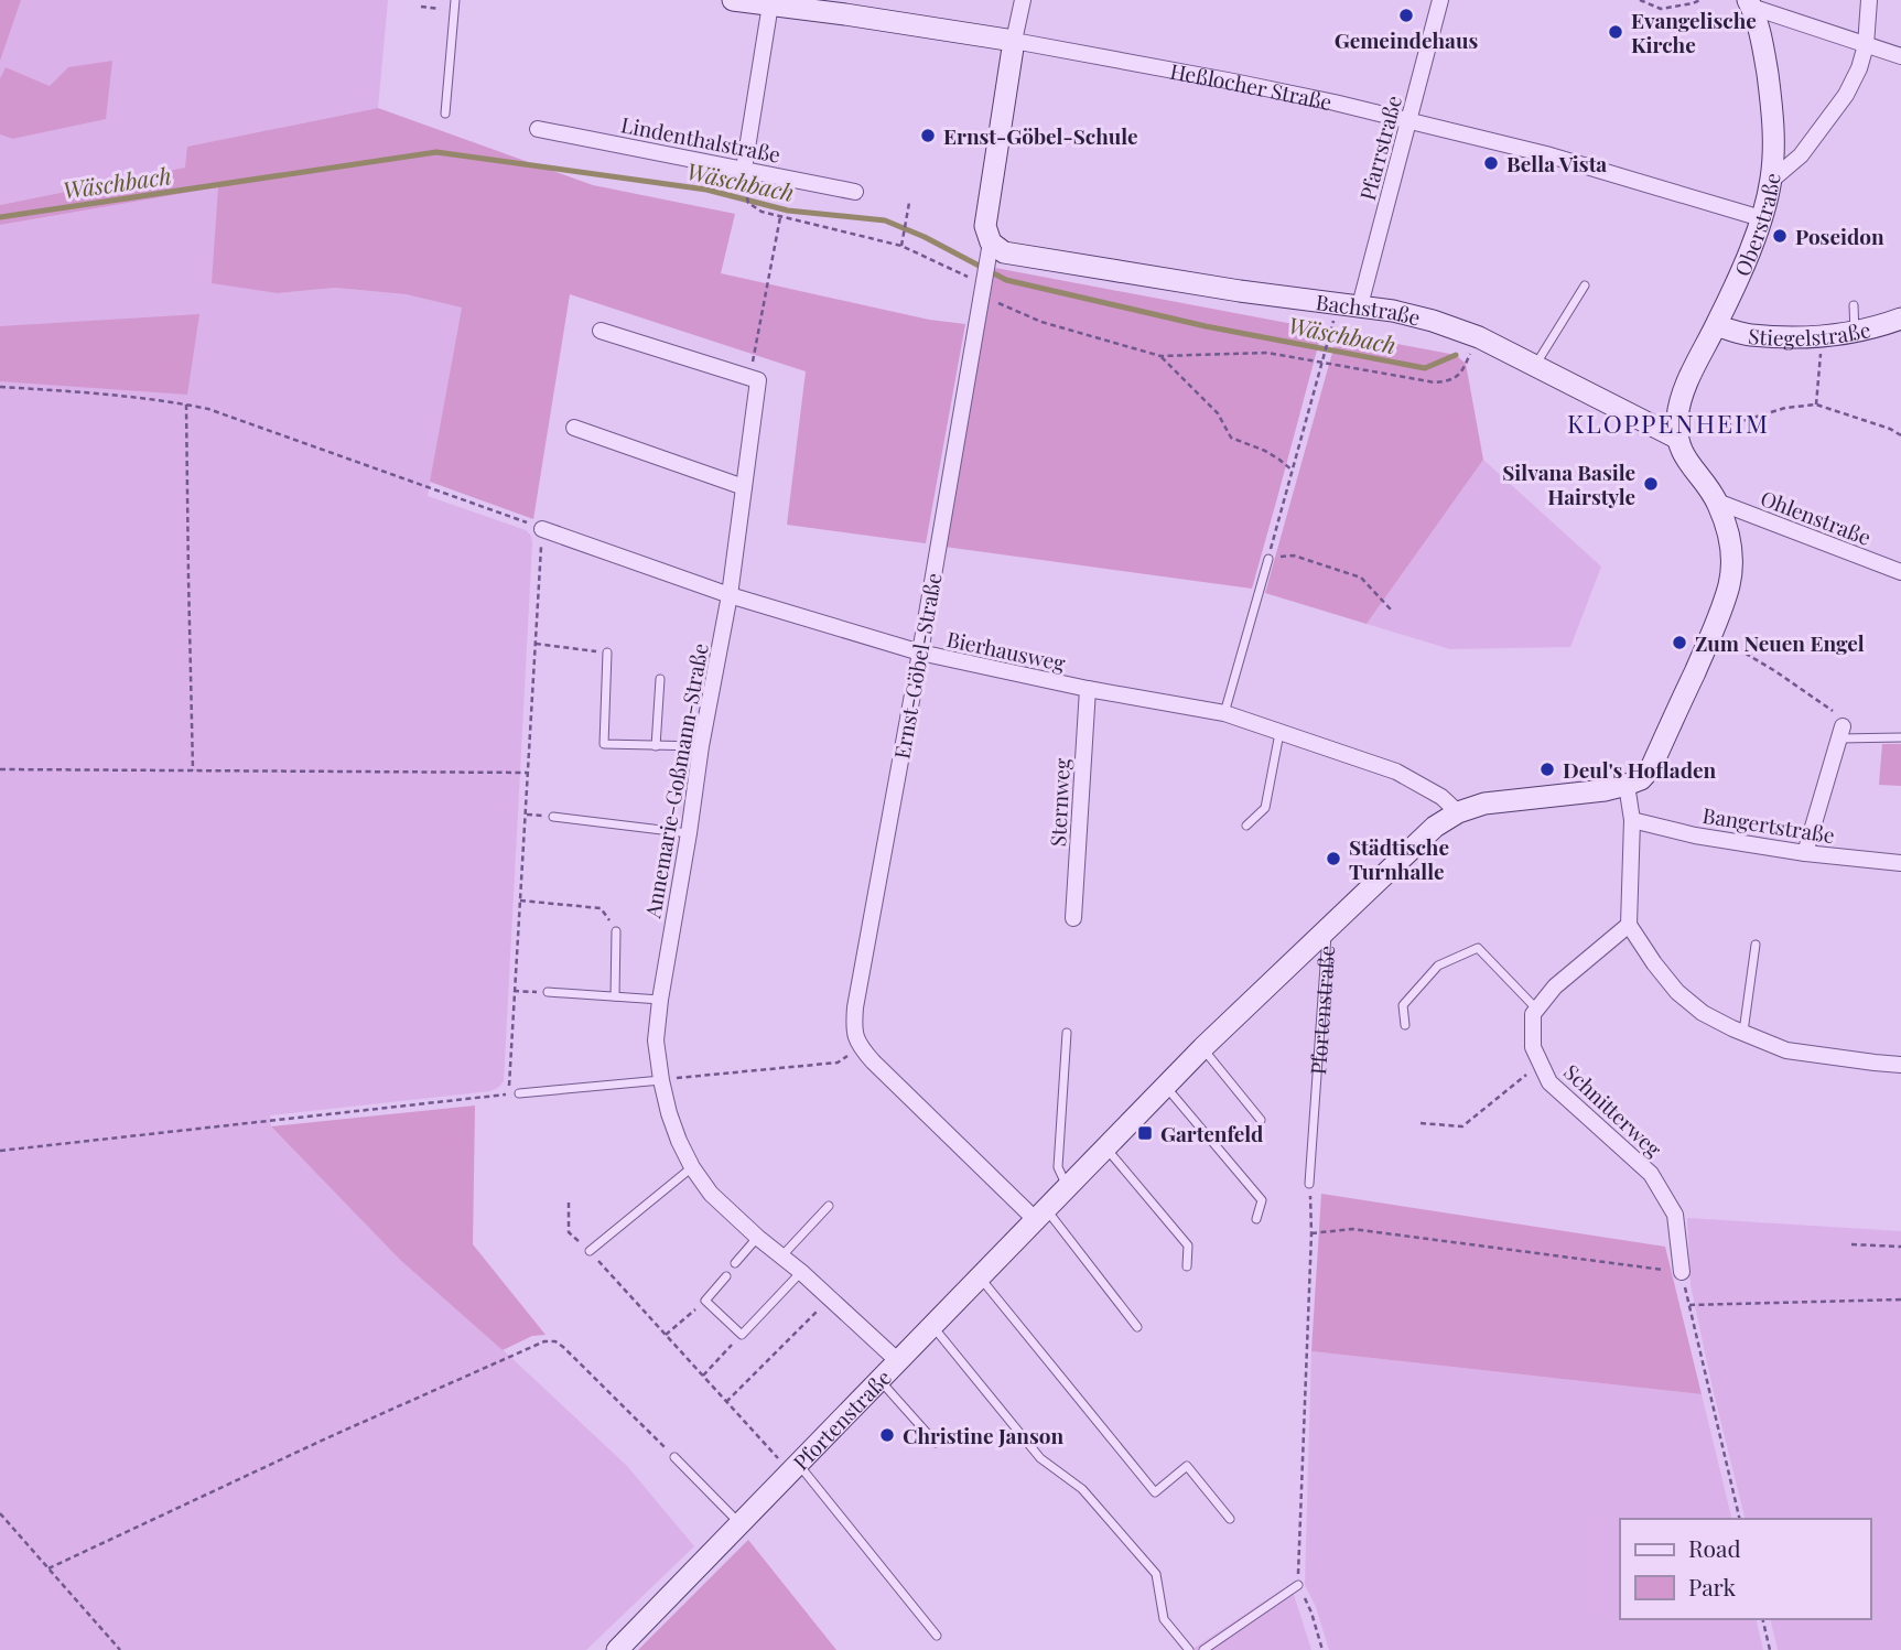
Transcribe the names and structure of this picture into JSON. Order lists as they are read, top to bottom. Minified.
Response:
{"streets":{"street":["Heßlocher Straße","Lindenthalstraße","Pfarrstraße","Oberstraße","Bachstraße","Stiegelstraße","Ohlenstraße","Bierhausweg","Ernst-Göbel-Straße","Annemarie-Goßmann-Straße","Sternweg","Bangertstraße","Pfortenstraße","Schnitterweg"]},"crossings":[["Heßlocher Straße","Pfarrstraße"],["Heßlocher Straße","Oberstraße"],["Heßlocher Straße","Ernst-Göbel-Straße"],["Pfarrstraße","Bachstraße"],["Oberstraße","Bachstraße"],["Oberstraße","Stiegelstraße"],["Bachstraße","Ernst-Göbel-Straße"],["Bierhausweg","Ernst-Göbel-Straße"],["Bierhausweg","Annemarie-Goßmann-Straße"],["Bierhausweg","Sternweg"],["Bierhausweg","Pfortenstraße"],["Annemarie-Goßmann-Straße","Pfortenstraße"]],"districts":["KLOPPENHEIM"],"water":["Wäschbach"],"places":{"other":["Gemeindehaus","Evangelische Kirche","Ernst-Göbel-Schule","Bella Vista","Poseidon","Silvana Basile Hairstyle","Zum Neuen Engel","Deul's Hofladen","Städtische Turnhalle","Christine Janson"],"transit":["Gartenfeld"]},"legend":["Road","Park"]}
